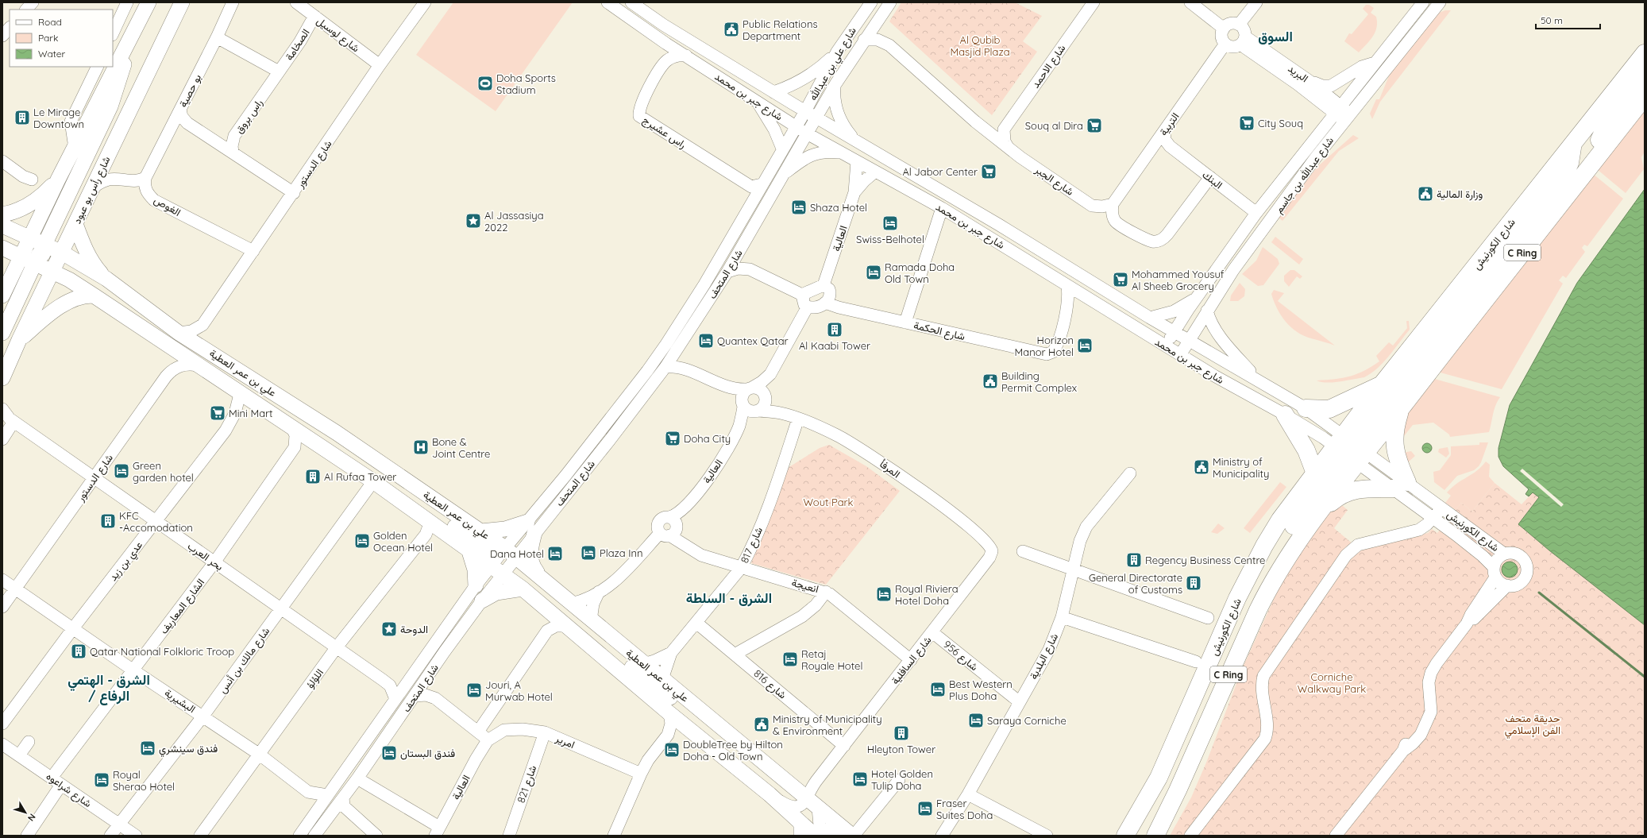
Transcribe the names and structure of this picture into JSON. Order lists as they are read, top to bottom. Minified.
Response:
{"streets":{"highway":["شارع الكورنيش","C Ring"],"main road":["شارع رأس بو عبود","علي بن عمر العطية"],"street":["شارع لوسيل","الصخامة","شارع علي بن عبدالله","شارع الاحمد","البريد","بو حصية","شارع جبر بن محمد","راس بروق","التربية","راس عشيرج","شارع الدستور","شارع عبدالله بن جاسم","البنك","شارع الجبر","الغوص","العالية","شارع المتحف","شارع الحكمة","المرفأ","شارع 817","بحر العرب","عدي بن زيد","انعيجة","الشارع المعاريف","شارع 956","شارع البلدية","شارع مالك بن أنس","شارع السافلية","اللؤلؤ","شارع 816","البشيرية","امرير","شارع 821","شارع شراعوه"]},"crossings":[["شارع لوسيل","الصخامة"],["شارع لوسيل","شارع الدستور"],["الصخامة","راس بروق"],["شارع علي بن عبدالله","شارع جبر بن محمد"],["شارع علي بن عبدالله","شارع الجبر"],["شارع علي بن عبدالله","شارع المتحف"],["البريد","التربية"],["البريد","شارع عبدالله بن جاسم"],["بو حصية","الغوص"],["شارع جبر بن محمد","راس عشيرج"],["شارع جبر بن محمد","شارع عبدالله بن جاسم"],["شارع جبر بن محمد","العالية"],["شارع جبر بن محمد","شارع الكورنيش"],["شارع جبر بن محمد","شارع المتحف"],["التربية","شارع الجبر"],["راس عشيرج","شارع المتحف"],["شارع الدستور","الغوص"],["شارع الدستور","علي بن عمر العطية"],["شارع الدستور","بحر العرب"],["شارع الدستور","البشيرية"],["شارع عبدالله بن جاسم","البنك"],["شارع رأس بو عبود","علي بن عمر العطية"],["العالية","شارع الحكمة"],["العالية","علي بن عمر العطية"],["العالية","المرفأ"],["العالية","انعيجة"],["العالية","امرير"],["شارع المتحف","علي بن عمر العطية"],["شارع المتحف","بحر العرب"],["شارع المتحف","البشيرية"],["علي بن عمر العطية","شارع 817"],["علي بن عمر العطية","عدي بن زيد"],["علي بن عمر العطية","الشارع المعاريف"],["علي بن عمر العطية","شارع مالك بن أنس"],["علي بن عمر العطية","شارع السافلية"],["علي بن عمر العطية","اللؤلؤ"],["المرفأ","شارع 817"],["المرفأ","شارع السافلية"],["شارع 817","انعيجة"],["شارع 817","شارع 816"],["بحر العرب","عدي بن زيد"],["بحر العرب","الشارع المعاريف"],["بحر العرب","شارع مالك بن أنس"],["بحر العرب","اللؤلؤ"],["عدي بن زيد","البشيرية"],["انعيجة","شارع السافلية"],["الشارع المعاريف","البشيرية"],["الشارع المعاريف","شارع شراعوه"],["شارع 956","شارع البلدية"],["شارع 956","شارع السافلية"],["شارع مالك بن أنس","البشيرية"],["شارع مالك بن أنس","شارع شراعوه"],["شارع السافلية","شارع 816"],["اللؤلؤ","البشيرية"],["امرير","شارع 821"]],"districts":["السوق","الشرق - السلطة","الشرق - الهتمي / الرفاع"],"parks":["Al Qubib Masjid Plaza","Wout Park","Corniche Walkway Park","حديقة متحف الفن الإسلامي"],"places":{"public building":["Public Relations Department","وزارة المالية","Building Permit Complex","Ministry of Municipality","Ministry of Municipality & Environment"],"sports":["Doha Sports Stadium"],"building":["Le Mirage Downtown","Al Kaabi Tower","Al Rufaa Tower","KFC -Accomodation","Regency Business Centre","General Directorate of Customs","Qatar National Folkloric Troop","Hleyton Tower"],"supermarket":["City Souq","Souq al Dira","Al Jabor Center","Mohammed Yousuf Al Sheeb Grocery","Mini Mart","Doha City"],"hotel":["Shaza Hotel","Swiss-Belhotel","Ramada Doha Old Town","Quantex Qatar","Horizon Manor Hotel","Green garden hotel","Golden Ocean Hotel","Plaza Inn","Dana Hotel","Royal Riviera Hotel Doha","Retaj Royale Hotel","Best Western Plus Doha","Jouri, A Murwab Hotel","Saraya Corniche","فندق سينشري","DoubleTree by Hilton Doha - Old Town","فندق البستان","Hotel Golden Tulip Doha","Royal Sherao Hotel","Fraser Suites Doha"],"place":["Al Jassasiya 2022","الدوحة"],"hospital":["Bone & Joint Centre"]},"legend":["Road","Park","Water"],"scale_bar":"50 m","north":"bottom right"}
